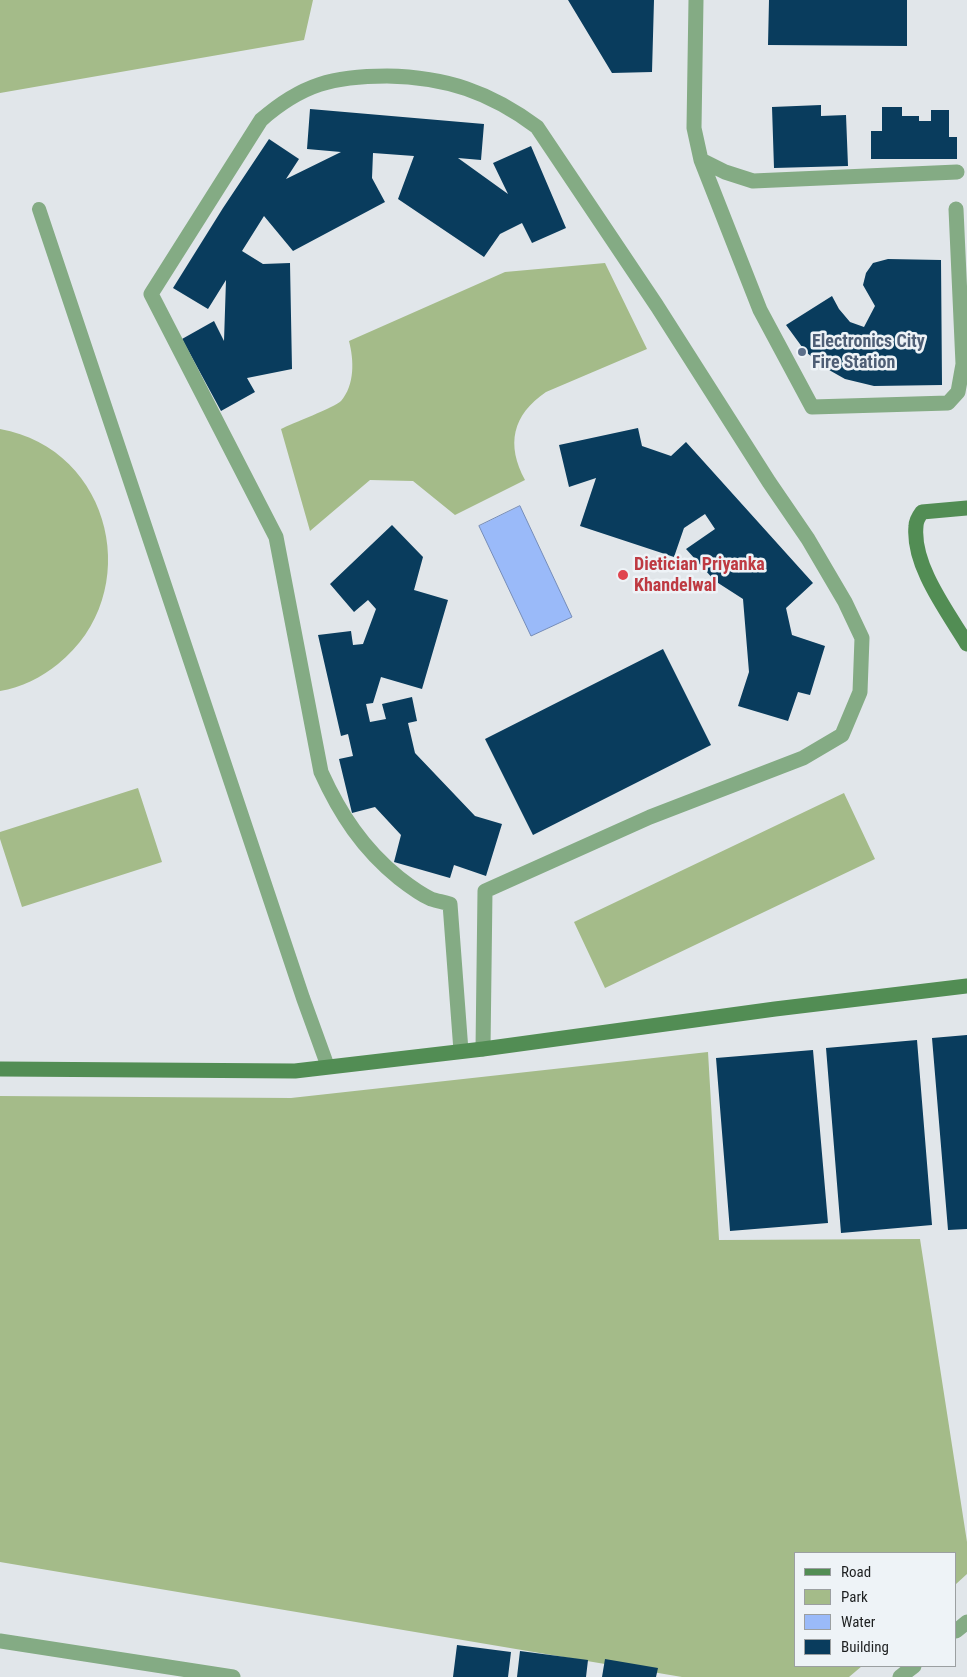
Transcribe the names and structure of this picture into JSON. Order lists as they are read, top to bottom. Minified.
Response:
{"places":["Electronics City Fire Station","Dietician Priyanka Khandelwal"],"legend":["Road","Park","Water","Building"]}
